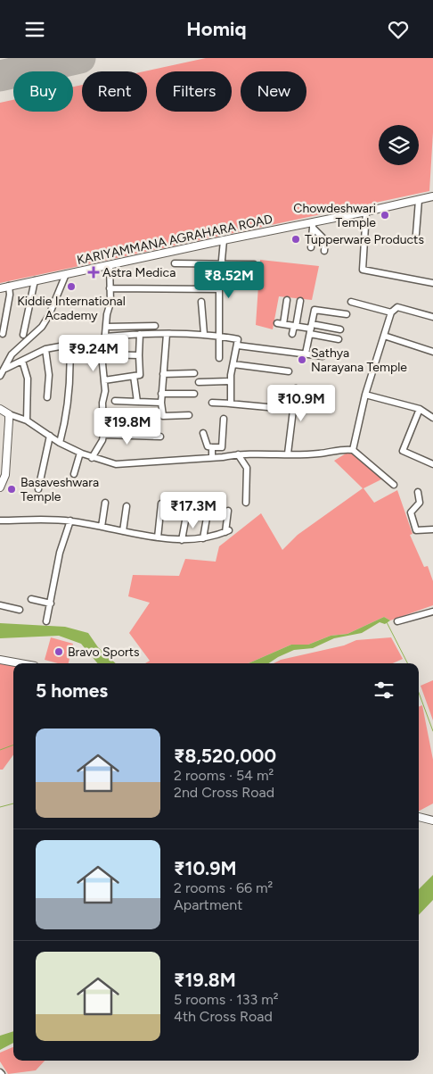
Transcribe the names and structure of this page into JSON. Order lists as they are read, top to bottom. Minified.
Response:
{"streets":{"street":["KARIYAMMANA AGRAHARA ROAD"]},"places":{"other":["Chowdeshwari Temple","Tupperware Products","Kiddie International Academy","Sathya Narayana Temple","Basaveshwara Temple","Bravo Sports"],"health":["Astra Medica"]},"page":{"header":"Homiq","chip":["Buy","Rent","Filters","New"],"price":["₹8.52M","₹9.24M","₹10.9M","₹19.8M","₹17.3M"],"heading":"5 homes","list":[{"name":"₹8,520,000","note":"2 rooms · 54 m² · 2nd Cross Road"},{"name":"₹10.9M","note":"2 rooms · 66 m² · Apartment"},{"name":"₹19.8M","note":"5 rooms · 133 m² · 4th Cross Road"}]}}
